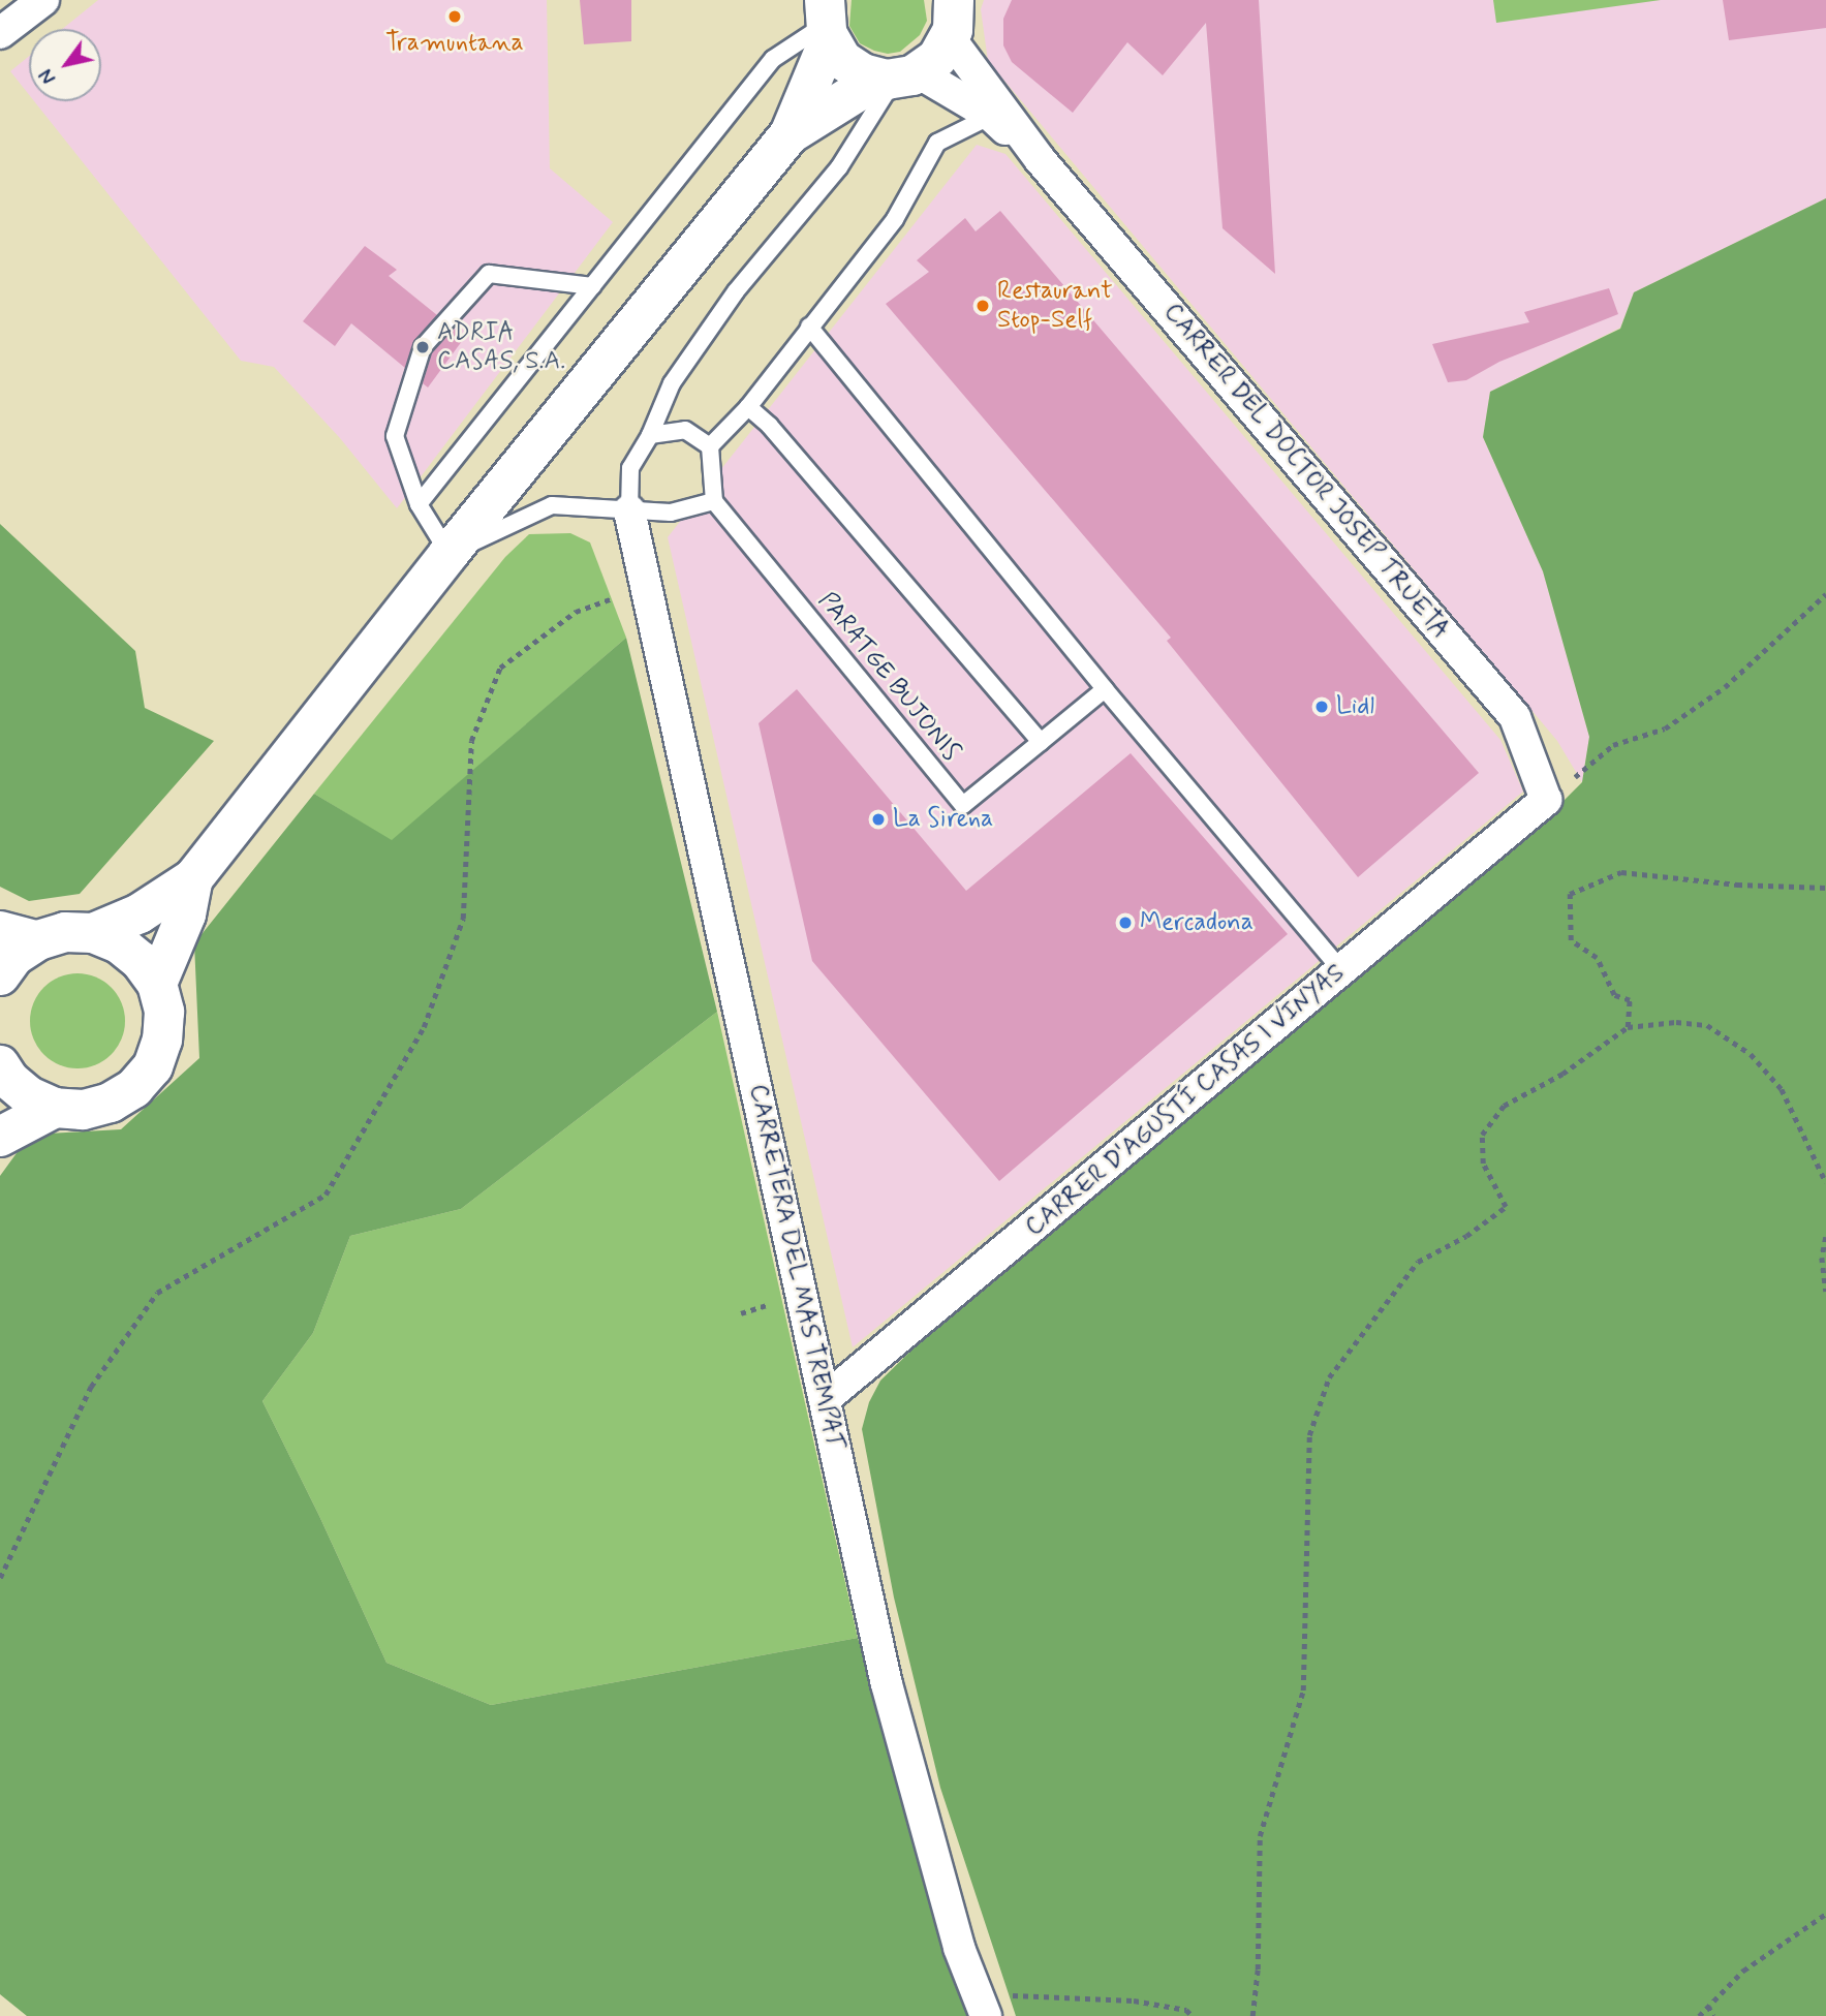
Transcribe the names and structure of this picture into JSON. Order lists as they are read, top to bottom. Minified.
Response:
{"streets":{"street":["CARRER DEL DOCTOR JOSEP TRUETA","CARRER D'AGUSTÍ CASAS I VINYAS","CARRETERA DEL MAS TREMPAT"],"lane":["PARATGE BUJONIS"]},"crossings":[["CARRER DEL DOCTOR JOSEP TRUETA","CARRER D'AGUSTÍ CASAS I VINYAS"],["PARATGE BUJONIS","CARRETERA DEL MAS TREMPAT"],["CARRER D'AGUSTÍ CASAS I VINYAS","CARRETERA DEL MAS TREMPAT"]],"places":["Tramuntana","Restaurant Stop-Self","ADRIA CASAS, S.A.","Lidl","La Sirena","Mercadona"],"north":"bottom left"}
